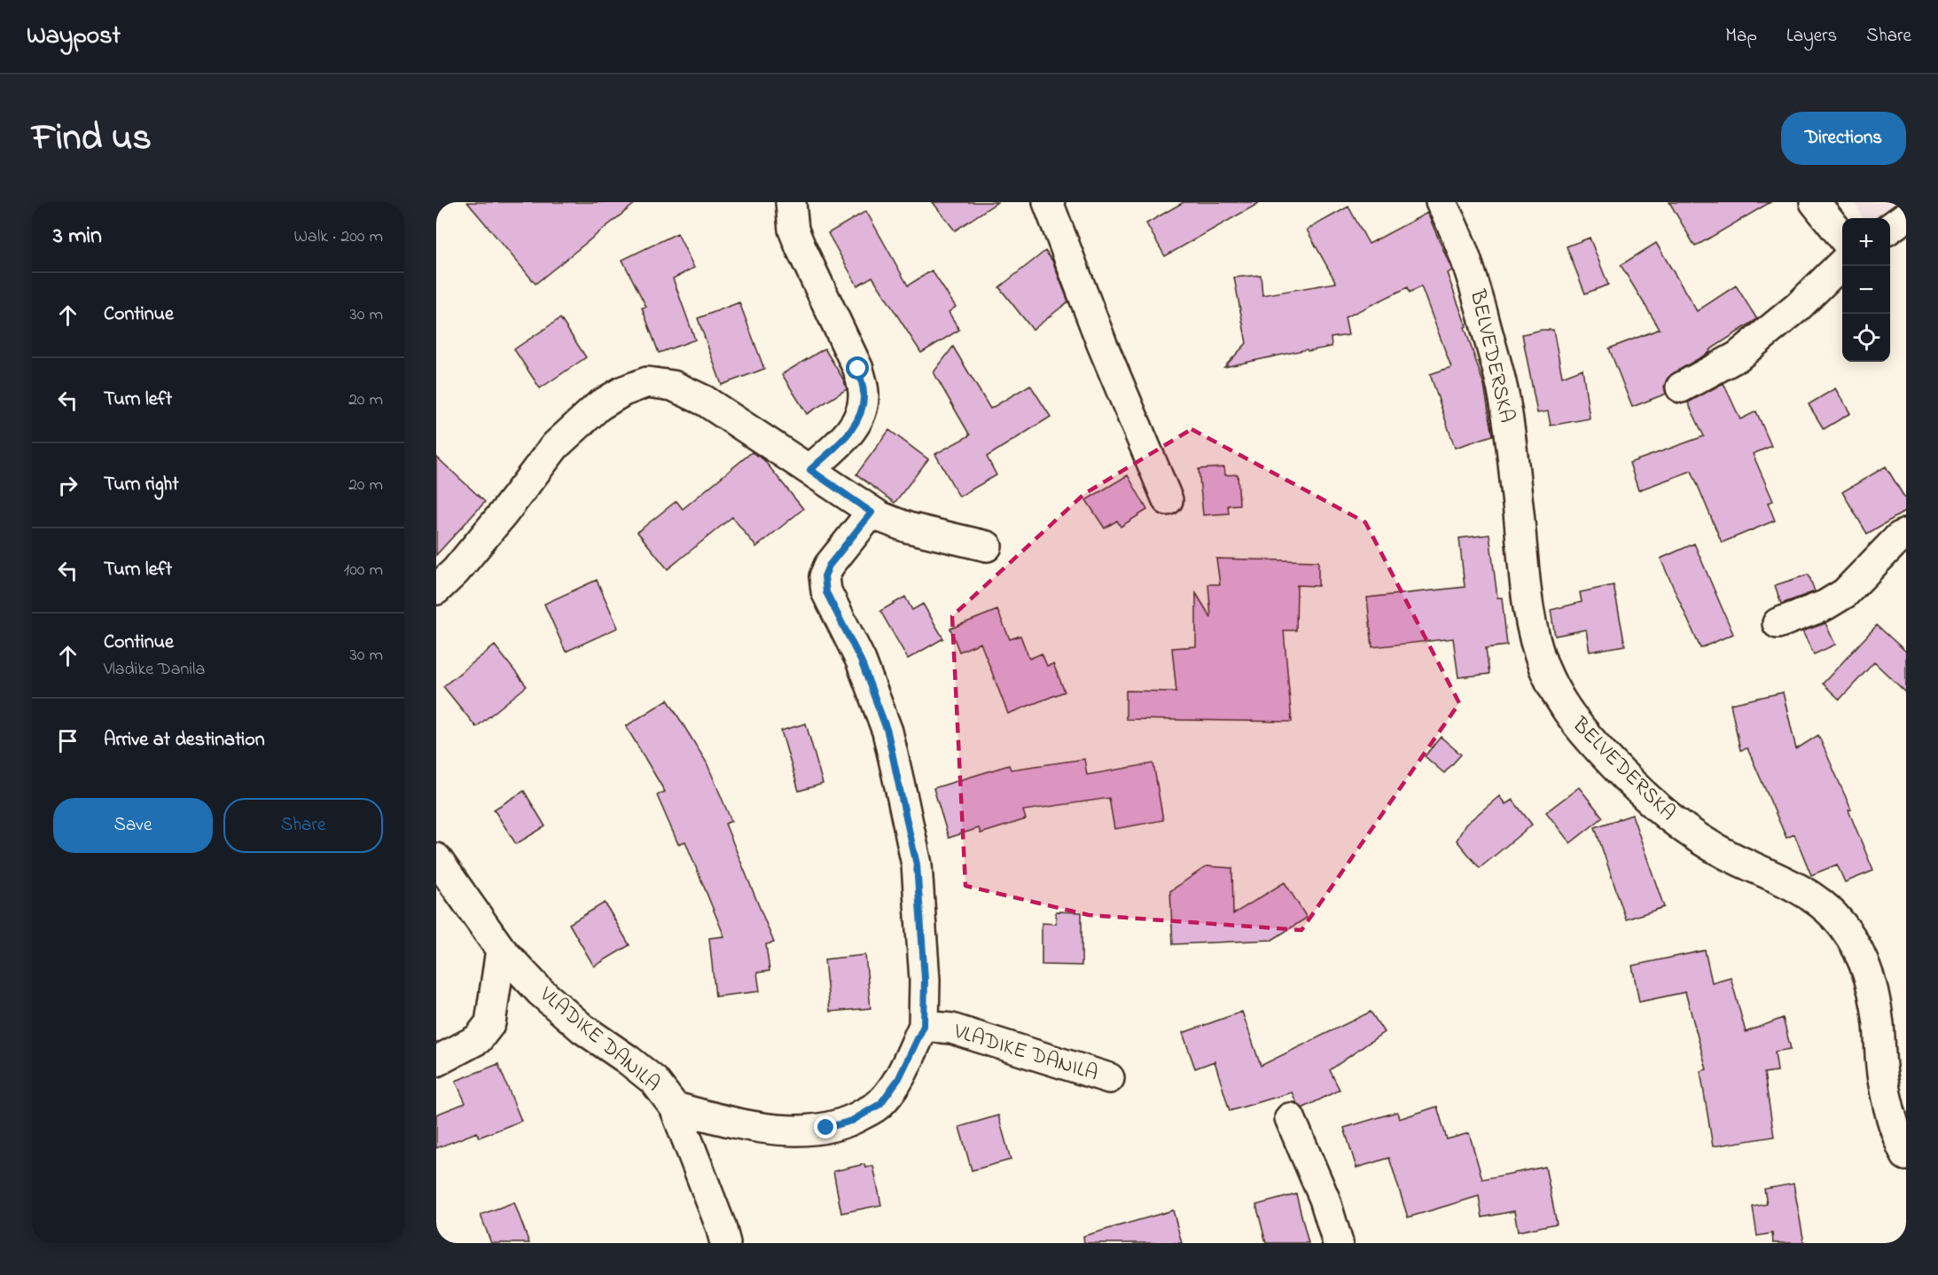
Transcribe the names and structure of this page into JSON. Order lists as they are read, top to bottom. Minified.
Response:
{"streets":{"street":["BELVEDERSKA","VLADIKE DANILA"]},"page":{"header":"Waypost","nav":["Map","Layers","Share"],"title":"Find us","buttons":["Directions",["Save","Share"]],"heading":["3 min","Walk · 200 m"],"map_buttons":["+","−"],"list":[["Continue","30 m"],["Turn left","20 m"],["Turn right","20 m"],["Turn left","100 m"],["Continue","Vladike Danila","30 m"],"Arrive at destination"]}}
